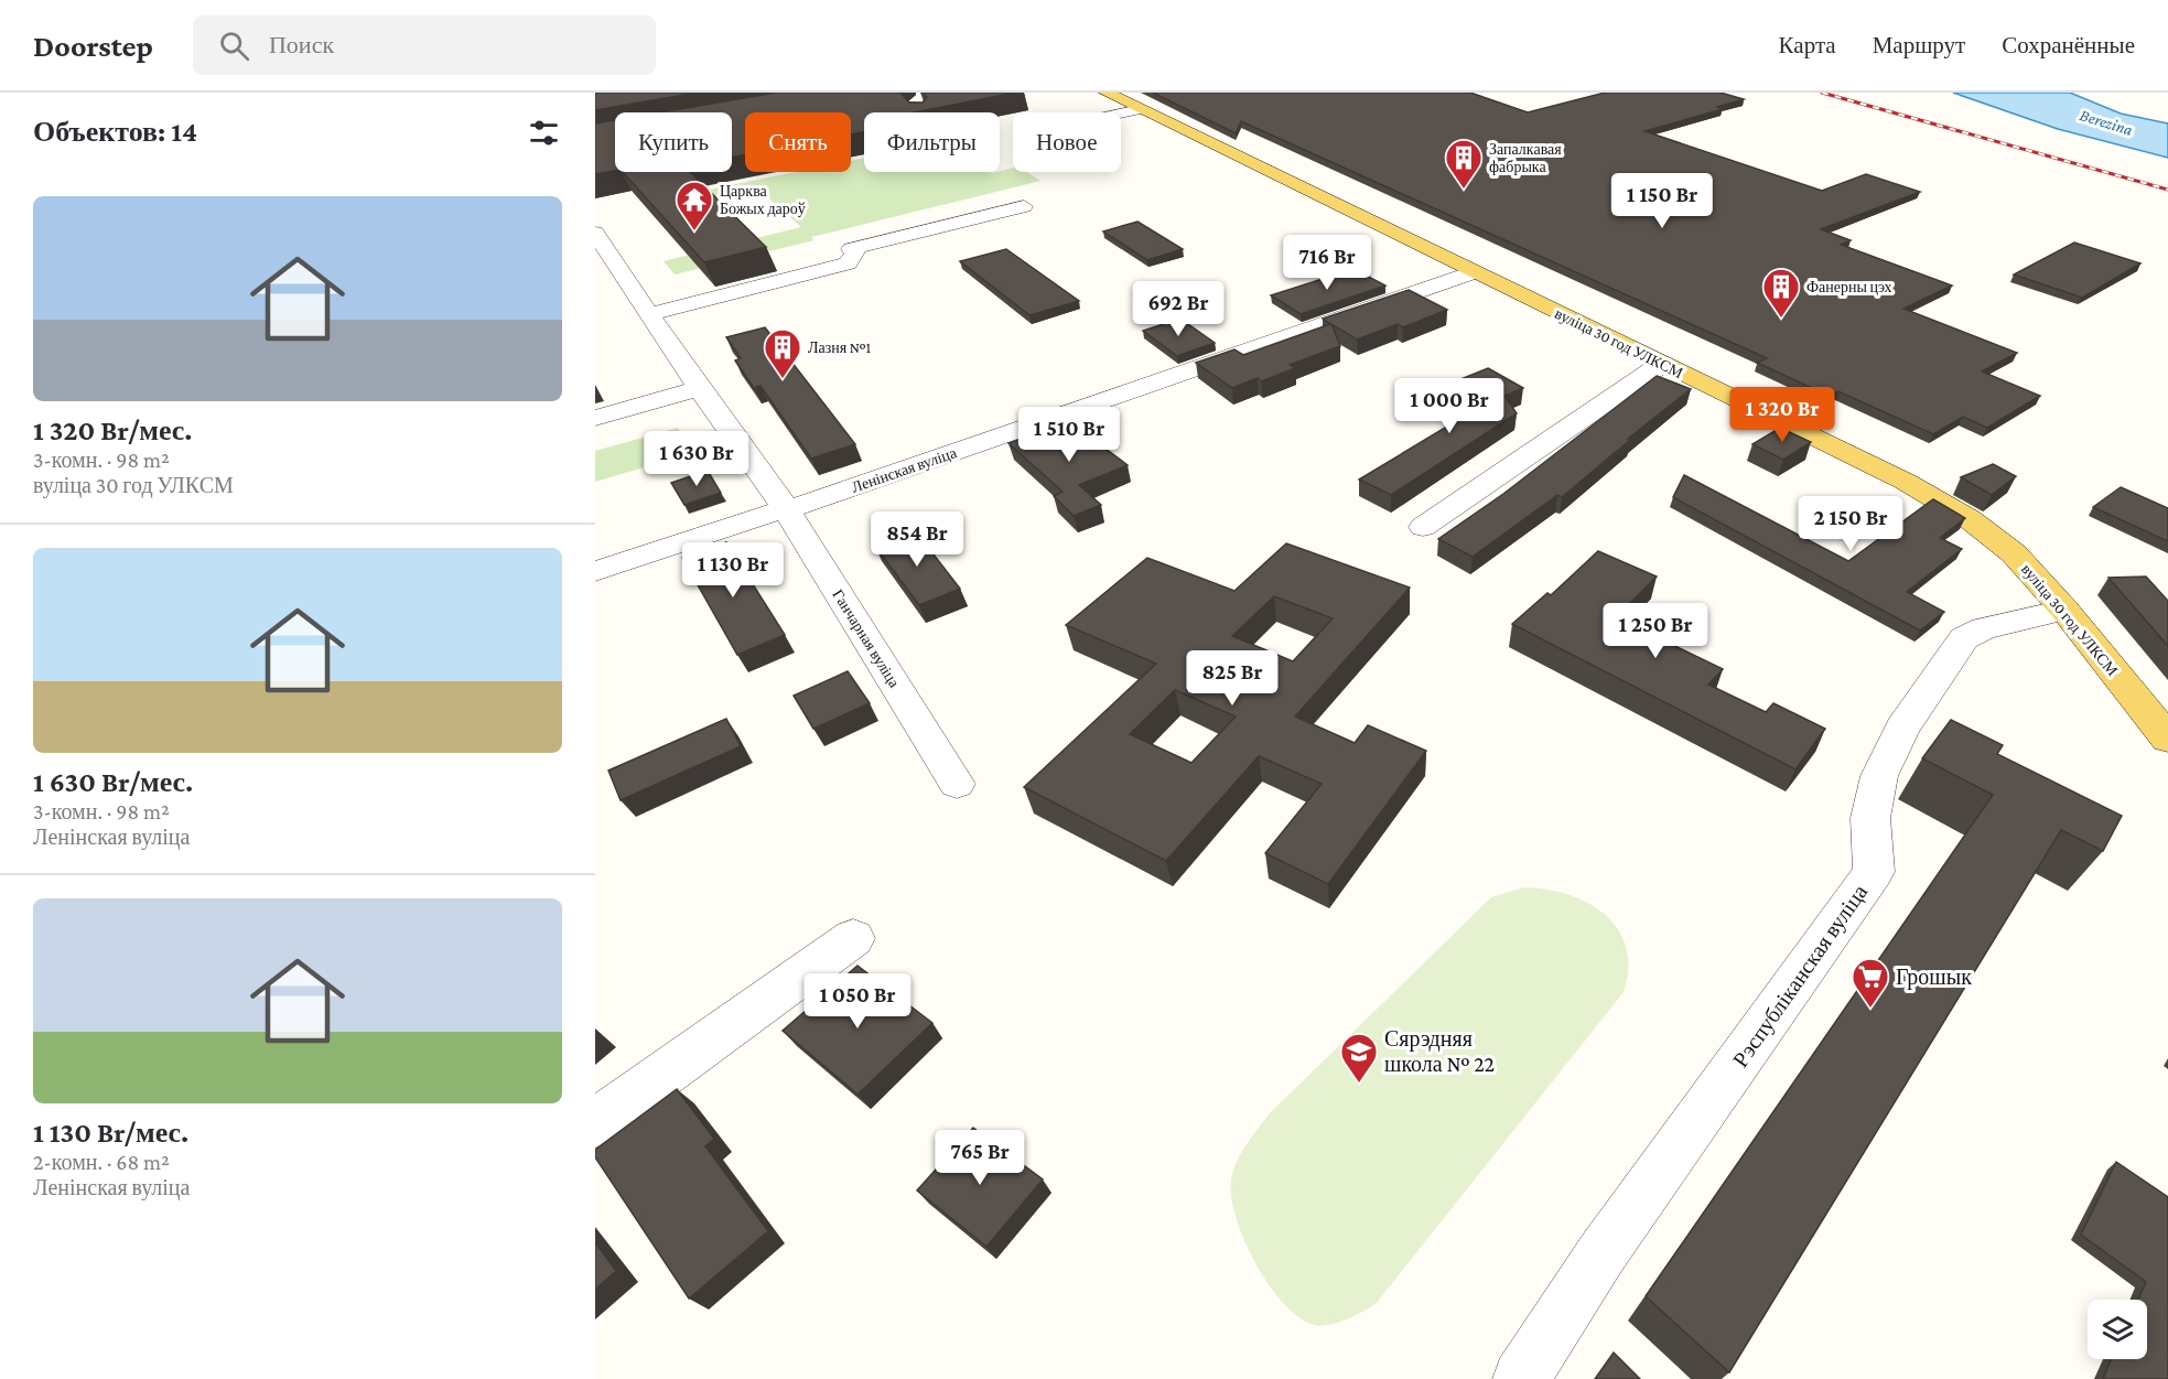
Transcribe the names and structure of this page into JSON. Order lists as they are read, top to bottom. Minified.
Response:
{"streets":{"main road":["вуліца 30 год УЛКСМ"],"street":["Ленінская вуліца","Ганчарная вуліца","Рэспубліканская вуліца"]},"crossings":[["вуліца 30 год УЛКСМ","Ленінская вуліца"],["вуліца 30 год УЛКСМ","Рэспубліканская вуліца"],["Ленінская вуліца","Ганчарная вуліца"]],"water":["Berezina"],"places":{"building":["Запалкавая фабрыка","Фанерны цэх","Лазня №1"],"temple":["Царква Божых дароў"],"supermarket":["Грошык"],"school or university":["Сярэдняя школа № 22"]},"page":{"header":"Doorstep","search":"Поиск","nav":["Карта","Маршрут","Сохранённые"],"heading":"Объектов: 14","chip":["Купить","Снять","Фильтры","Новое"],"list":[{"name":"1 320 Br/мес.","note":"3-комн. · 98 m² · вуліца 30 год УЛКСМ"},{"name":"1 630 Br/мес.","note":"3-комн. · 98 m² · Ленінская вуліца"},{"name":"1 130 Br/мес.","note":"2-комн. · 68 m² · Ленінская вуліца"}],"price":["1 150 Br","716 Br","692 Br","1 000 Br","1 320 Br","1 510 Br","1 630 Br","2 150 Br","854 Br","1 130 Br","1 250 Br","825 Br","1 050 Br","765 Br"]}}
